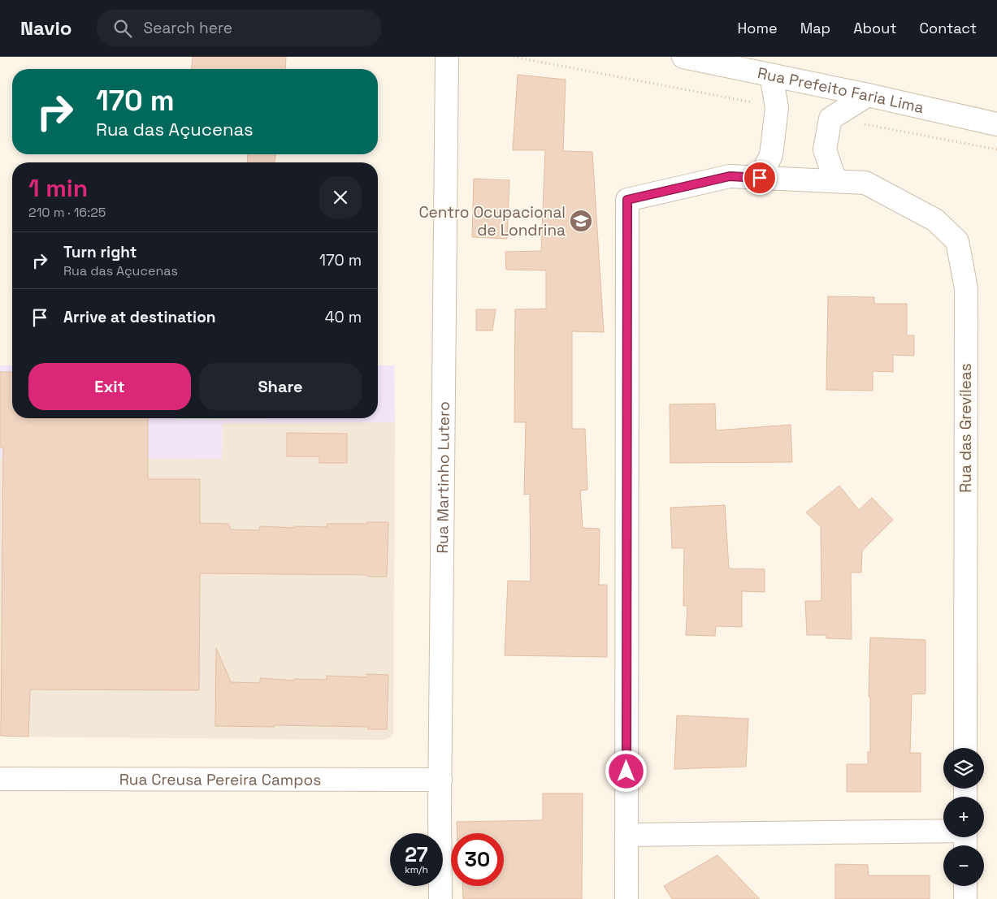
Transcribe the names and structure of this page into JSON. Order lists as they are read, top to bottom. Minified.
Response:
{"streets":{"street":["Rua Prefeito Faria Lima","Rua das Grevíleas","Rua Martinho Lutero","Rua Creusa Pereira Campos"]},"crossings":[["Rua Martinho Lutero","Rua Creusa Pereira Campos"]],"places":{"school or university":["Centro Ocupacional de Londrina"]},"page":{"header":"Navio","search":"Search here","nav":["Home","Map","About","Contact"],"turn":["170 m","Rua das Açucenas"],"heading":["1 min","210 m · 16:25"],"list":[{"name":"Turn right","note":"Rua das Açucenas","value":"170 m"},{"name":"Arrive at destination","value":"40 m"}],"buttons":["Exit","Share"],"map_buttons":["+","−"],"speed":"27 km/h","limit":"30"}}
